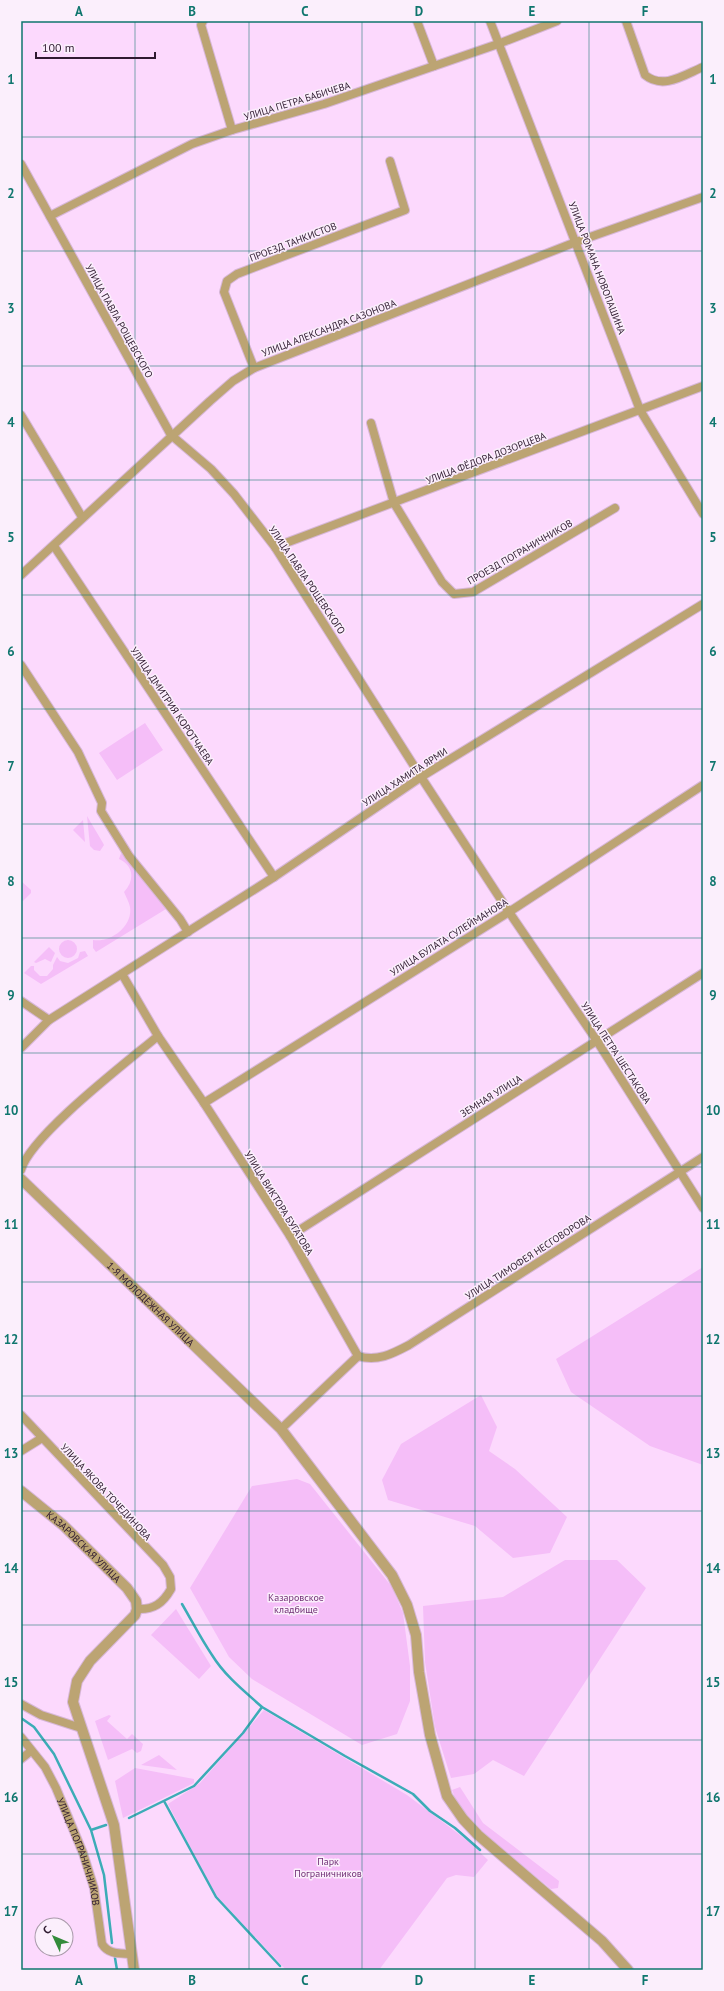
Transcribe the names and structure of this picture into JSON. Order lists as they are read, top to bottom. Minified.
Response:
{"streets":{"street":["УЛИЦА ПЕТРА БАБИЧЕВА","ПРОЕЗД ТАНКИСТОВ","УЛИЦА РОМАНА НОВОПАШИНА","УЛИЦА ПАВЛА РОЩЕВСКОГО","УЛИЦА АЛЕКСАНДРА САЗОНОВА","УЛИЦА ФЁДОРА ДОЗОРЦЕВА","ПРОЕЗД ПОГРАНИЧНИКОВ","УЛИЦА ДМИТРИЯ КОРОТЧАЕВА","УЛИЦА ХАМИТА ЯРМИ","УЛИЦА БУЛАТА СУЛЕЙМАНОВА","УЛИЦА ПЕТРА ШЕСТАКОВА","ЗЕМНАЯ УЛИЦА","УЛИЦА ВИКТОРА БУГАТОВА","УЛИЦА ТИМОФЕЯ НЕСГОВОРОВА","1-Я МОЛОДЁЖНАЯ УЛИЦА","УЛИЦА ЯКОВА ТОЧЕДИНОВА","КАЗАРОВСКАЯ УЛИЦА","УЛИЦА ПОГРАНИЧНИКОВ"]},"crossings":[["УЛИЦА ПЕТРА БАБИЧЕВА","УЛИЦА РОМАНА НОВОПАШИНА"],["УЛИЦА ПЕТРА БАБИЧЕВА","УЛИЦА ПАВЛА РОЩЕВСКОГО"],["ПРОЕЗД ТАНКИСТОВ","УЛИЦА АЛЕКСАНДРА САЗОНОВА"],["УЛИЦА РОМАНА НОВОПАШИНА","УЛИЦА АЛЕКСАНДРА САЗОНОВА"],["УЛИЦА РОМАНА НОВОПАШИНА","УЛИЦА ФЁДОРА ДОЗОРЦЕВА"],["УЛИЦА ПАВЛА РОЩЕВСКОГО","УЛИЦА АЛЕКСАНДРА САЗОНОВА"],["УЛИЦА ПАВЛА РОЩЕВСКОГО","УЛИЦА ФЁДОРА ДОЗОРЦЕВА"],["УЛИЦА ПАВЛА РОЩЕВСКОГО","УЛИЦА ХАМИТА ЯРМИ"],["УЛИЦА ПАВЛА РОЩЕВСКОГО","УЛИЦА БУЛАТА СУЛЕЙМАНОВА"],["УЛИЦА ПАВЛА РОЩЕВСКОГО","УЛИЦА ПЕТРА ШЕСТАКОВА"],["УЛИЦА АЛЕКСАНДРА САЗОНОВА","УЛИЦА ДМИТРИЯ КОРОТЧАЕВА"],["УЛИЦА ФЁДОРА ДОЗОРЦЕВА","ПРОЕЗД ПОГРАНИЧНИКОВ"],["УЛИЦА ДМИТРИЯ КОРОТЧАЕВА","УЛИЦА ХАМИТА ЯРМИ"],["УЛИЦА ХАМИТА ЯРМИ","УЛИЦА ВИКТОРА БУГАТОВА"],["УЛИЦА БУЛАТА СУЛЕЙМАНОВА","УЛИЦА ПЕТРА ШЕСТАКОВА"],["УЛИЦА БУЛАТА СУЛЕЙМАНОВА","УЛИЦА ВИКТОРА БУГАТОВА"],["УЛИЦА ПЕТРА ШЕСТАКОВА","ЗЕМНАЯ УЛИЦА"],["УЛИЦА ПЕТРА ШЕСТАКОВА","УЛИЦА ТИМОФЕЯ НЕСГОВОРОВА"],["ЗЕМНАЯ УЛИЦА","УЛИЦА ВИКТОРА БУГАТОВА"],["УЛИЦА ВИКТОРА БУГАТОВА","УЛИЦА ТИМОФЕЯ НЕСГОВОРОВА"],["УЛИЦА ЯКОВА ТОЧЕДИНОВА","КАЗАРОВСКАЯ УЛИЦА"]],"parks":["Казаровское кладбище","Парк Пограничников"],"scale_bar":"100 m","north":"top left","grid":{"columns":["A","B","C","D","E","F"],"rows":["1","2","3","4","5","6","7","8","9","10","11","12","13","14","15","16","17"]}}
